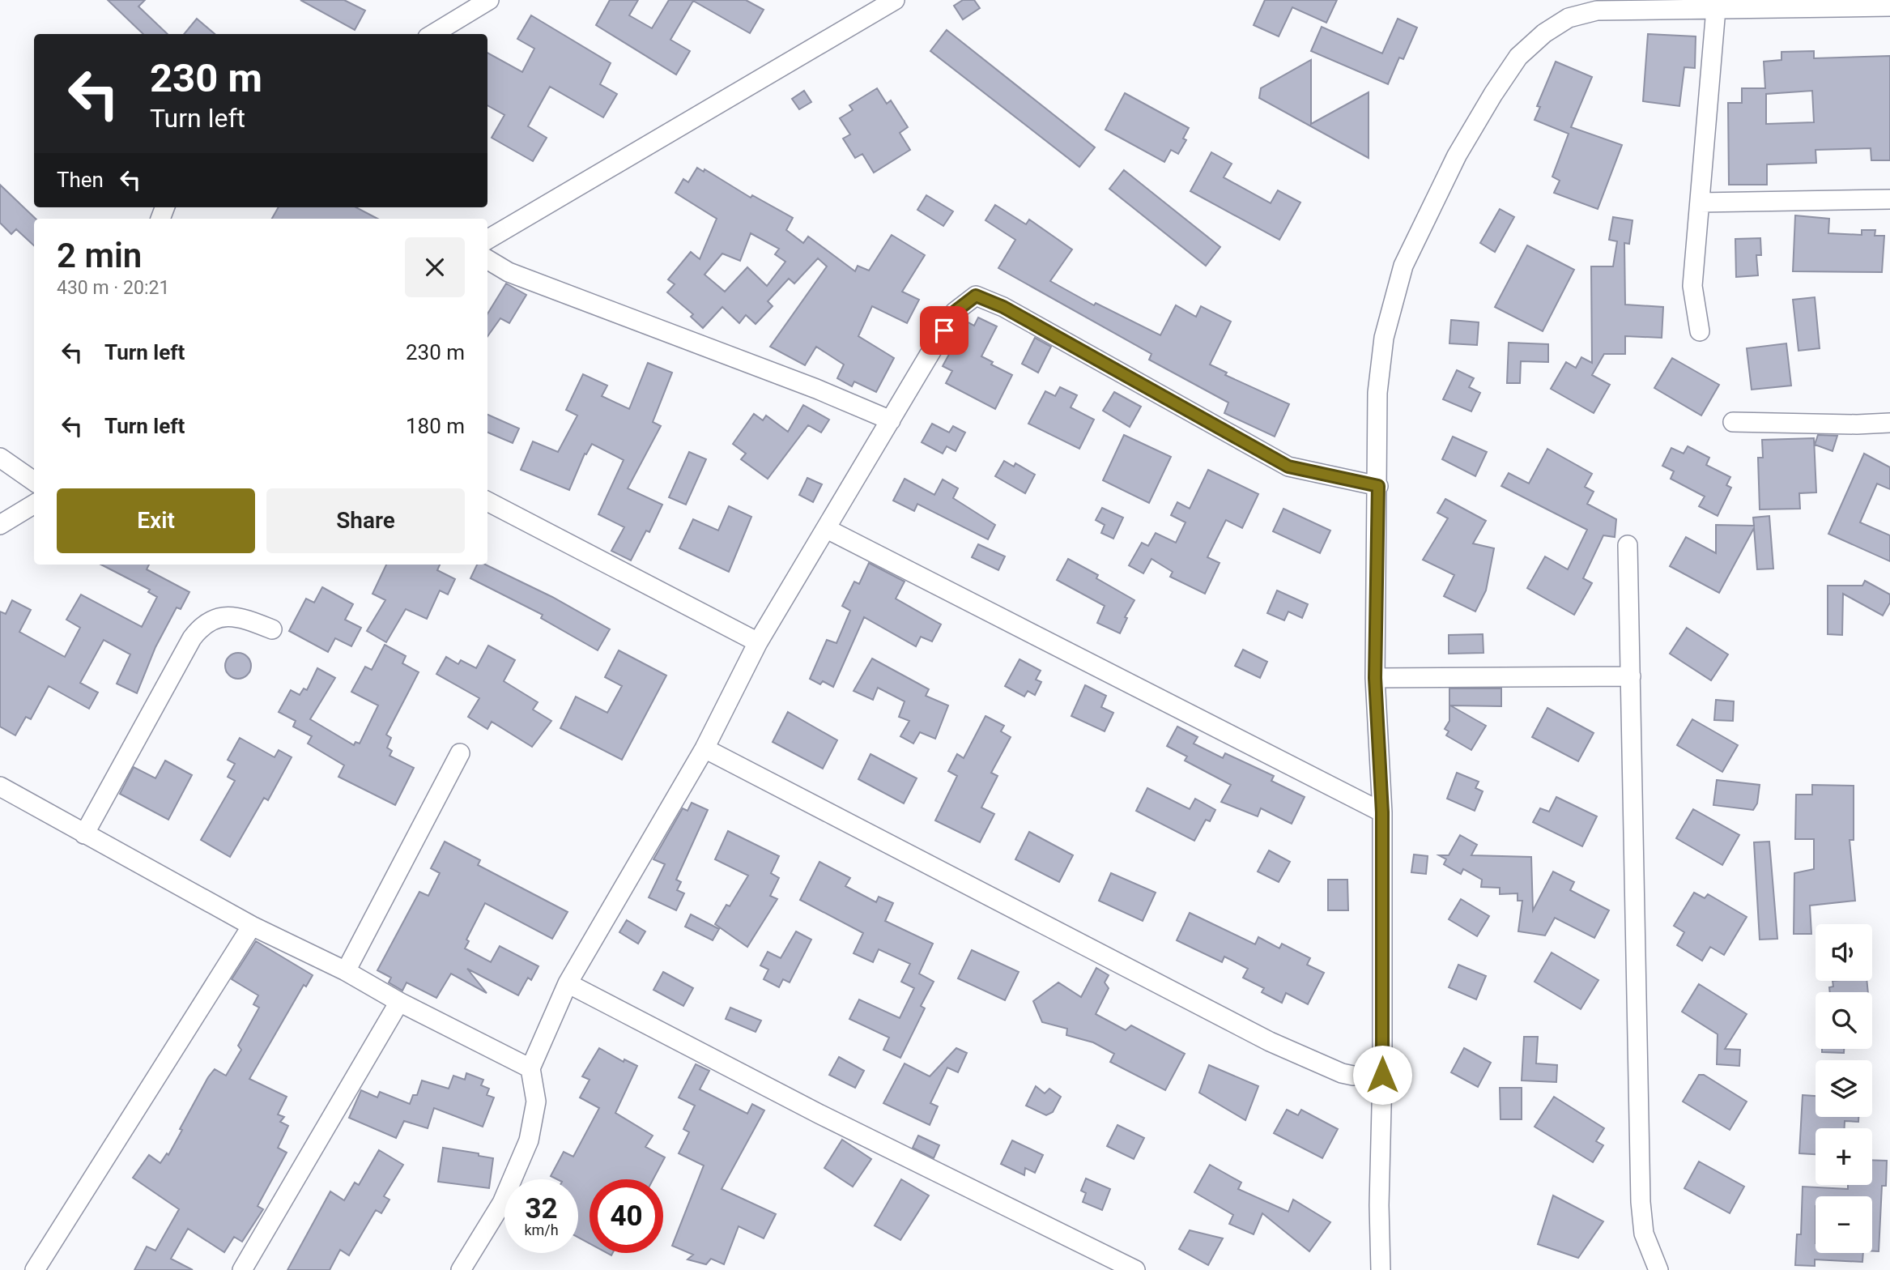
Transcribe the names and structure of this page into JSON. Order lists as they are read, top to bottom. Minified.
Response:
{"page":{"turn":["230 m","Turn left"],"then":"Then","heading":["2 min","430 m · 20:21"],"list":[{"name":"Turn left","value":"230 m"},{"name":"Turn left","value":"180 m"}],"buttons":["Exit","Share"],"map_buttons":["+","−"],"speed":"32 km/h","limit":"40"}}
